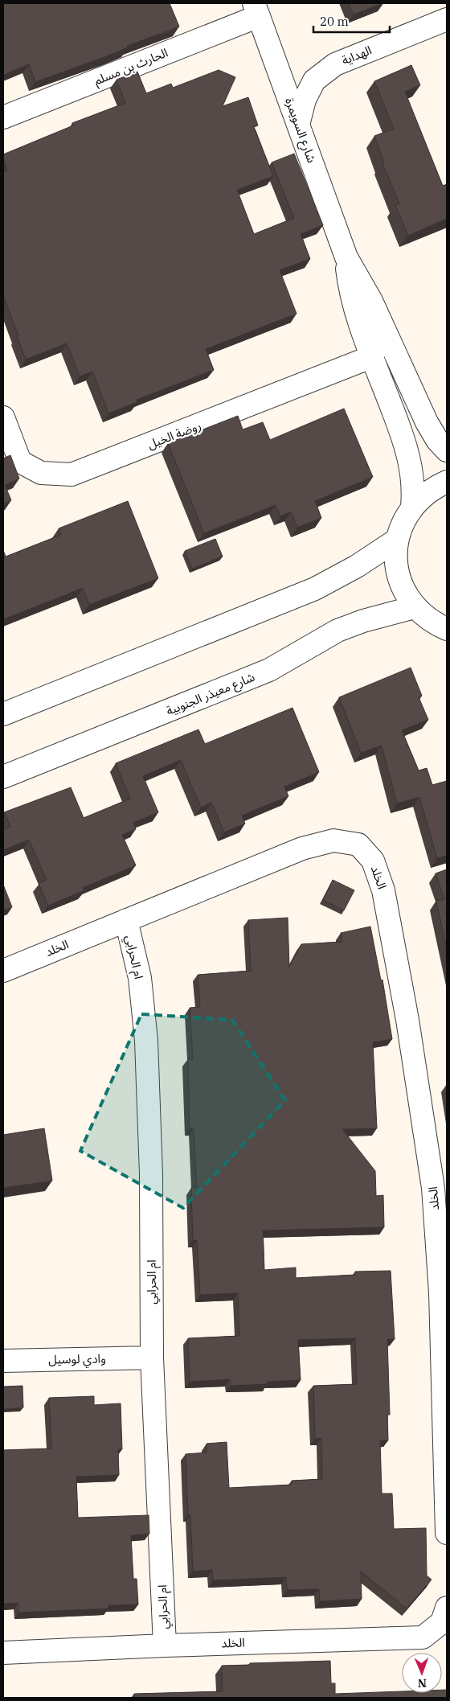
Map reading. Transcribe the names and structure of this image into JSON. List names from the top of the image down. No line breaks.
{"streets":{"street":["الهداية","الحارث بن مسلم","شارع السويمرة","روضة الخيل","شارع معيذر الجنوبية","الخلد","ام الحرابي","وادي لوسيل"]},"crossings":[["الهداية","شارع السويمرة"],["الحارث بن مسلم","شارع السويمرة"],["شارع السويمرة","روضة الخيل"],["الخلد","ام الحرابي"],["ام الحرابي","وادي لوسيل"]],"scale_bar":"20 m","north":"bottom"}
